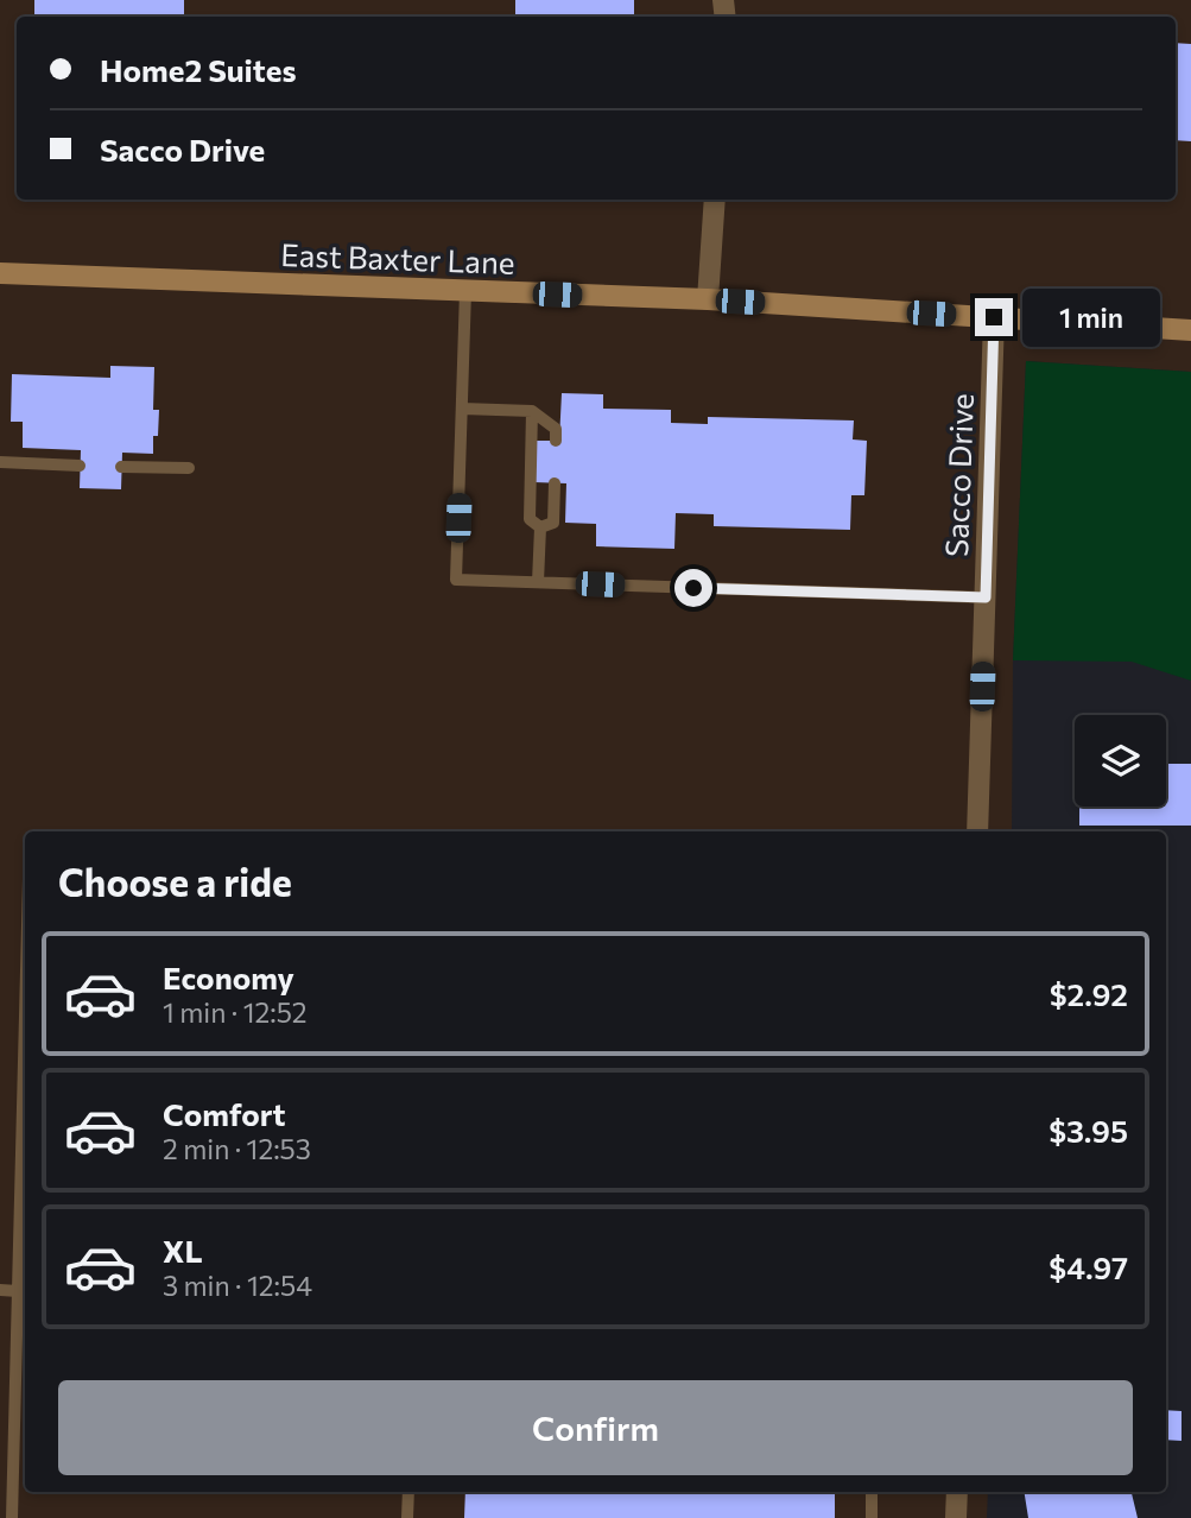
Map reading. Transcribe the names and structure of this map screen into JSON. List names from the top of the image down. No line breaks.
{"streets":{"main road":["East Baxter Lane"],"street":["Sacco Drive"]},"crossings":[["East Baxter Lane","Sacco Drive"]],"page":{"banner":["Home2 Suites","Sacco Drive"],"bubble":"1 min","heading":"Choose a ride","list":[{"name":"Economy","note":"1 min · 12:52","value":"$2.92"},{"name":"Comfort","note":"2 min · 12:53","value":"$3.95"},{"name":"XL","note":"3 min · 12:54","value":"$4.97"}],"buttons":"Confirm"}}
